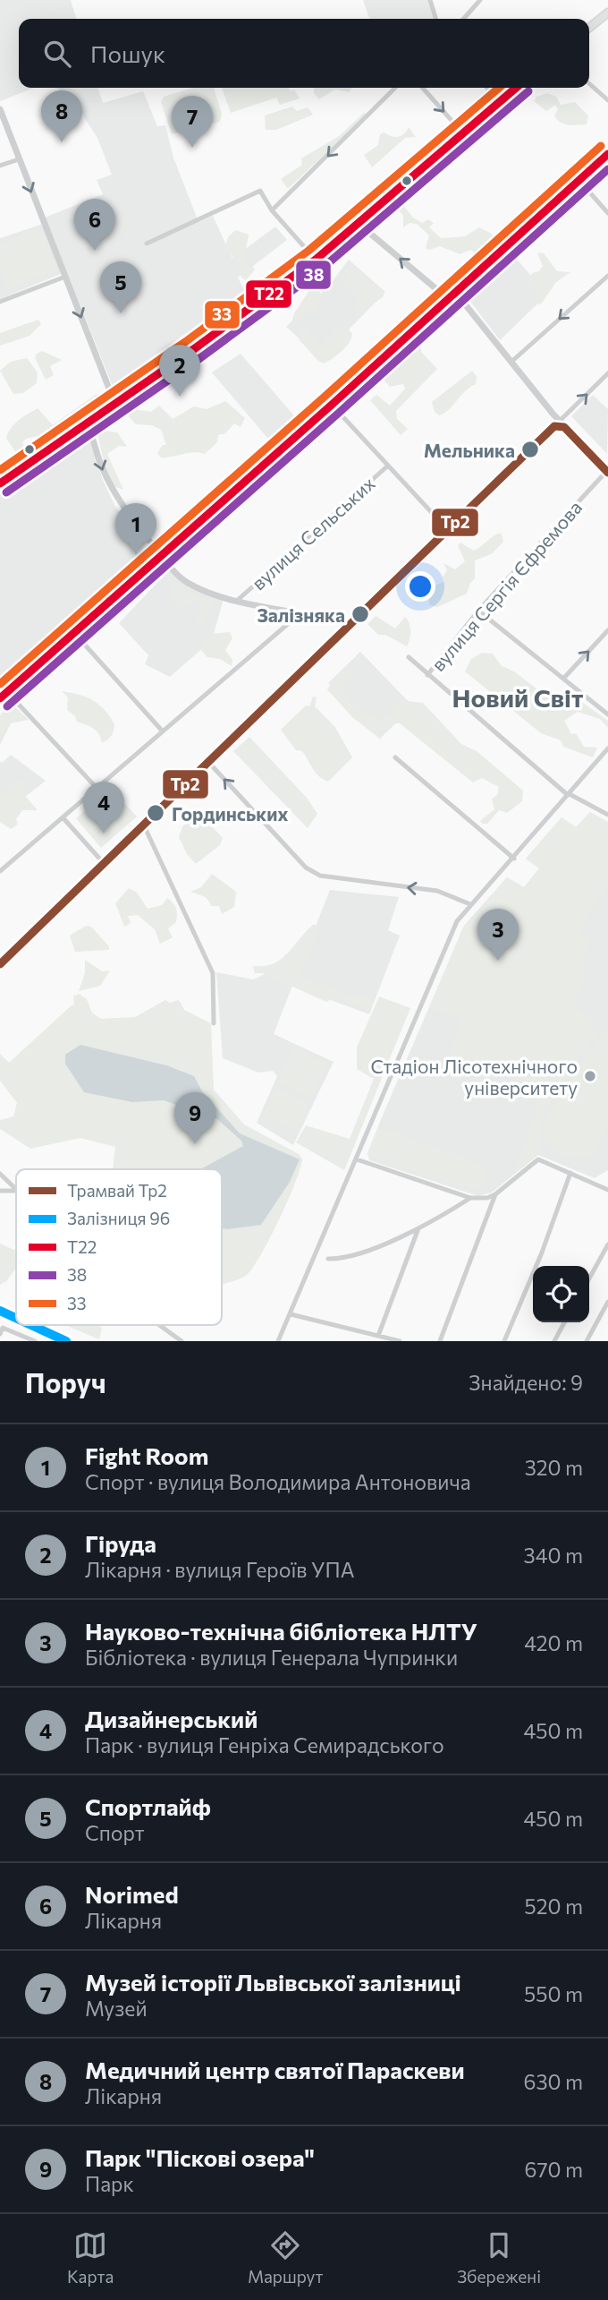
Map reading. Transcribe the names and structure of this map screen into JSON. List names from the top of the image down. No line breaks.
{"streets":{"street":["вулиця Сельських","вулиця Сергія Єфремова"]},"districts":["Новий Світ"],"places":["Мельника","Залізняка","Гординських","Стадіон Лісотехнічного університету"],"lines":["transit line Т22","transit line 33","transit line 38","tram line Тр2","rail line 96"],"legend":["Трамвай Тр2","Залізниця 96","Т22","38","33"],"page":{"search":"Пошук","pins":["8","7","6","5","2","1","4","3","9"],"heading":["Поруч","Знайдено: 9"],"list":[{"mark":"1","name":"Fight Room","note":"Спорт · вулиця Володимира Антоновича","value":"320 m"},{"mark":"2","name":"Гіруда","note":"Лікарня · вулиця Героїв УПА","value":"340 m"},{"mark":"3","name":"Науково-технічна бібліотека НЛТУ","note":"Бібліотека · вулиця Генерала Чупринки","value":"420 m"},{"mark":"4","name":"Дизайнерський","note":"Парк · вулиця Генріха Семирадського","value":"450 m"},{"mark":"5","name":"Спортлайф","note":"Спорт","value":"450 m"},{"mark":"6","name":"Norimed","note":"Лікарня","value":"520 m"},{"mark":"7","name":"Музей історії Львівської залізниці","note":"Музей","value":"550 m"},{"mark":"8","name":"Медичний центр святої Параскеви","note":"Лікарня","value":"630 m"},{"mark":"9","name":"Парк \"Піскові озера\"","note":"Парк","value":"670 m"}],"nav":["Карта","Маршрут","Збережені"]}}
